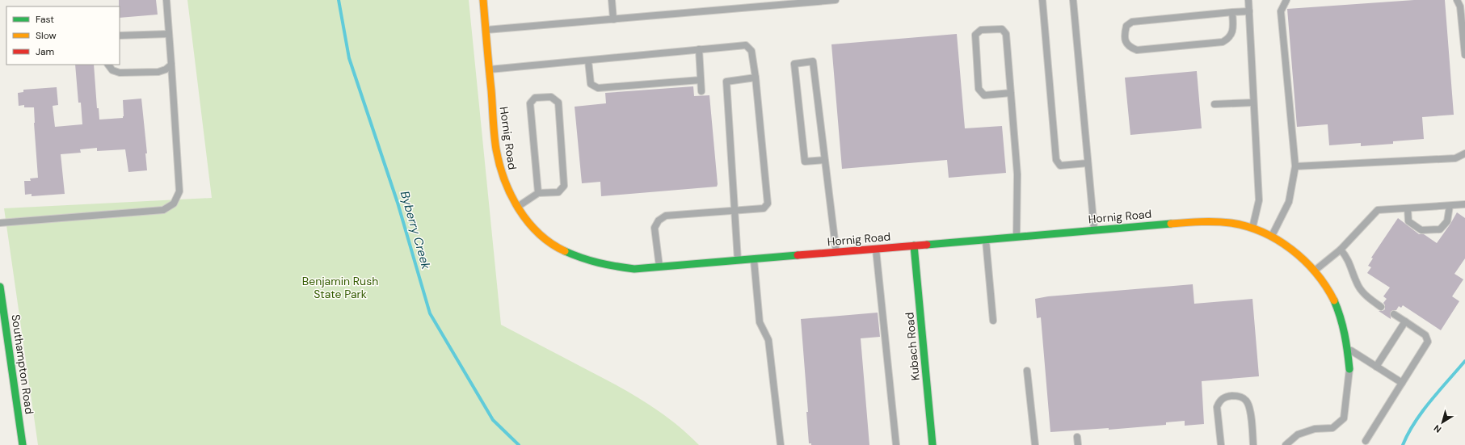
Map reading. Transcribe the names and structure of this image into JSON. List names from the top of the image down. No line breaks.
{"streets":{"street":["Hornig Road","Kubach Road","Southampton Road"]},"crossings":[["Hornig Road","Kubach Road"]],"water":["Byberry Creek"],"parks":["Benjamin Rush State Park"],"legend":["Fast","Slow","Jam"],"north":"bottom left"}
